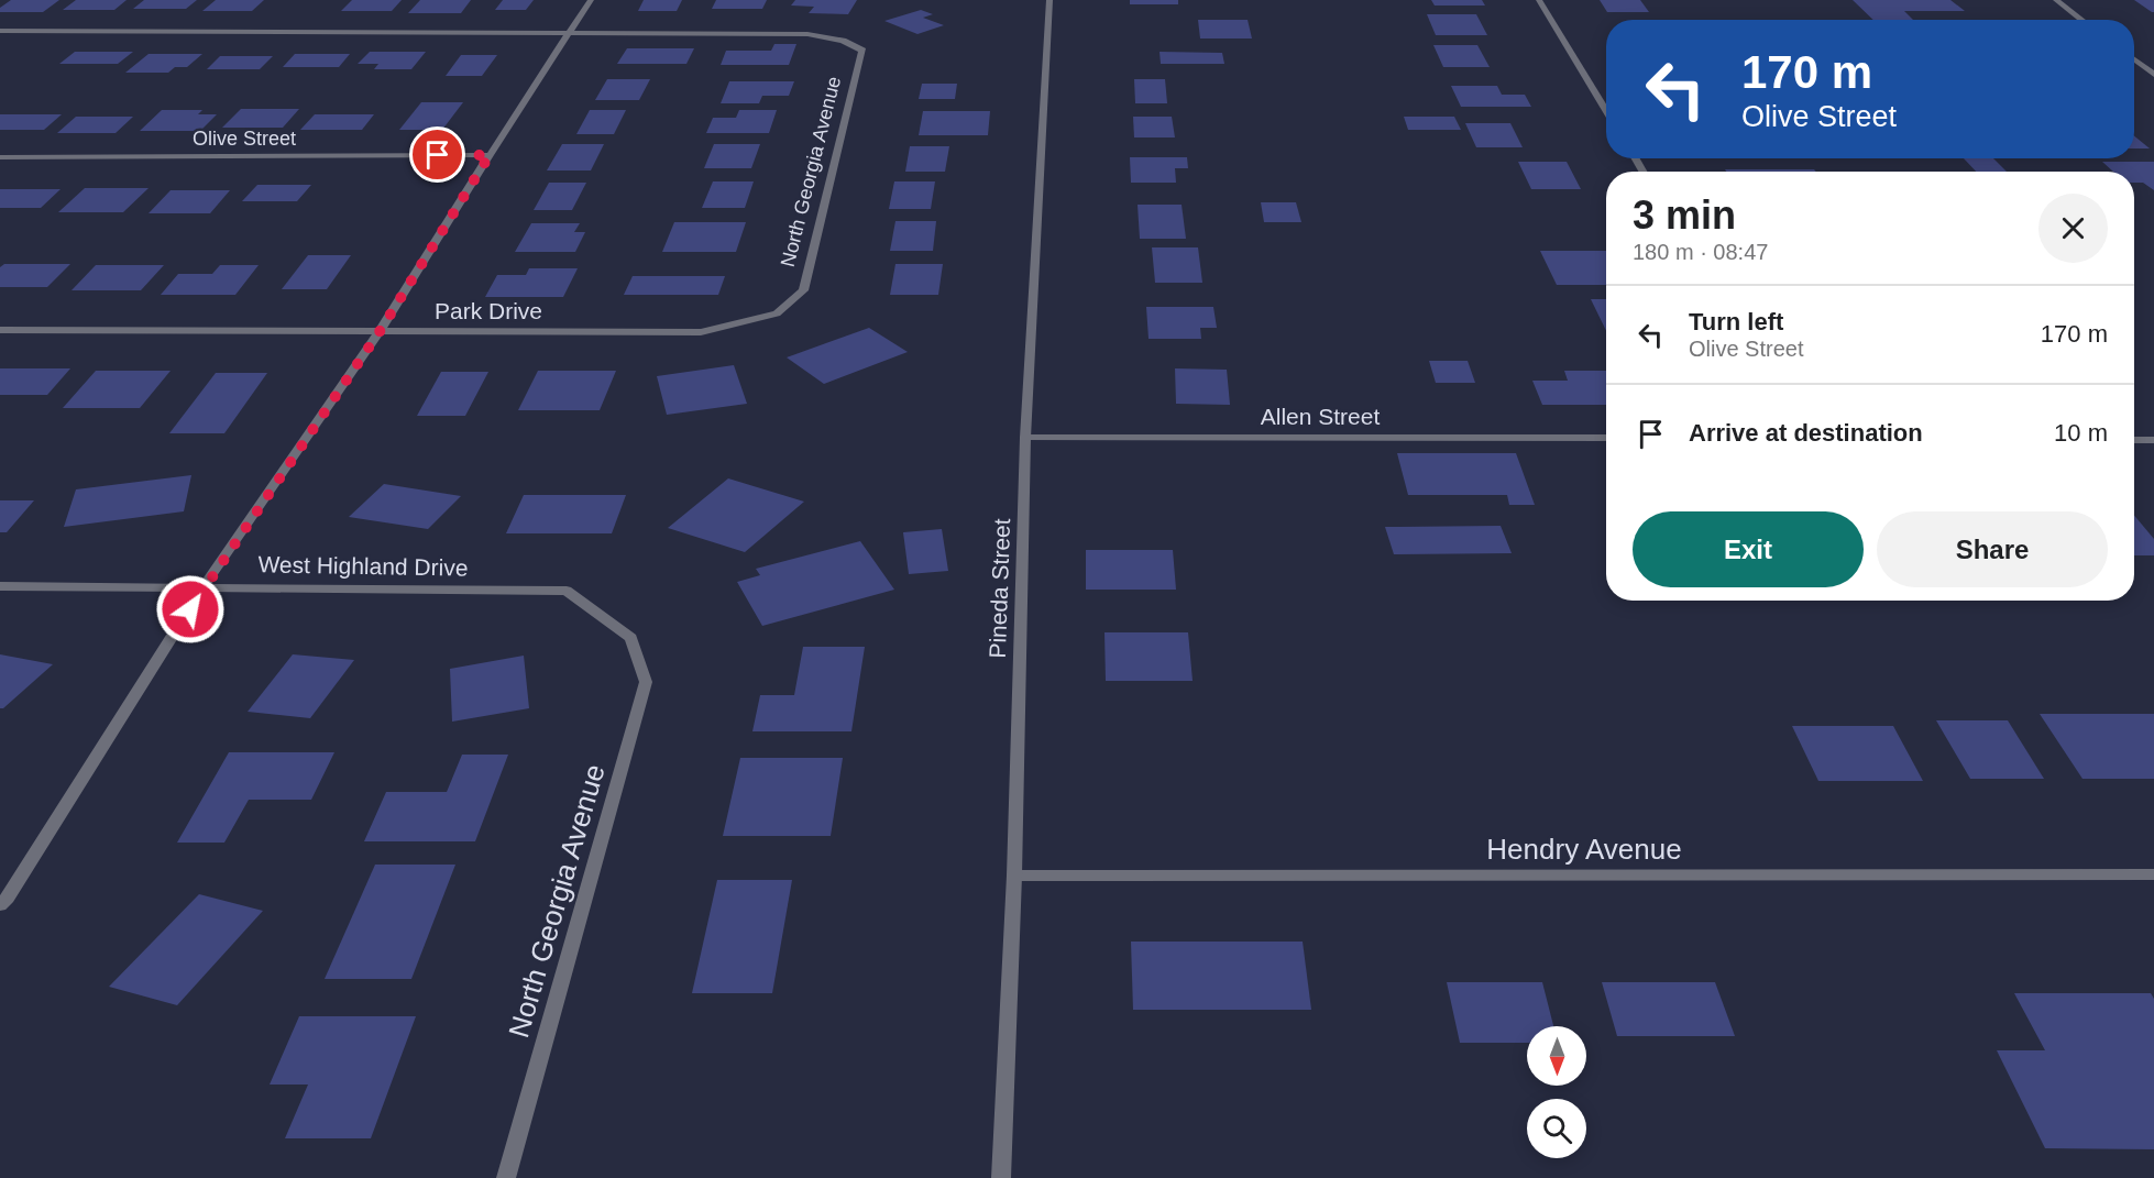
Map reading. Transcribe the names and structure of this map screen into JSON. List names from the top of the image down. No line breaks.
{"streets":{"street":["Olive Street","North Georgia Avenue","Park Drive","Allen Street","West Highland Drive","Pineda Street","Hendry Avenue"]},"crossings":[["North Georgia Avenue","Park Drive"],["North Georgia Avenue","West Highland Drive"],["Allen Street","Pineda Street"],["Pineda Street","Hendry Avenue"]],"north":"bottom","page":{"turn":["170 m","Olive Street"],"heading":["3 min","180 m · 08:47"],"list":[{"name":"Turn left","note":"Olive Street","value":"170 m"},{"name":"Arrive at destination","value":"10 m"}],"buttons":["Exit","Share"]}}
